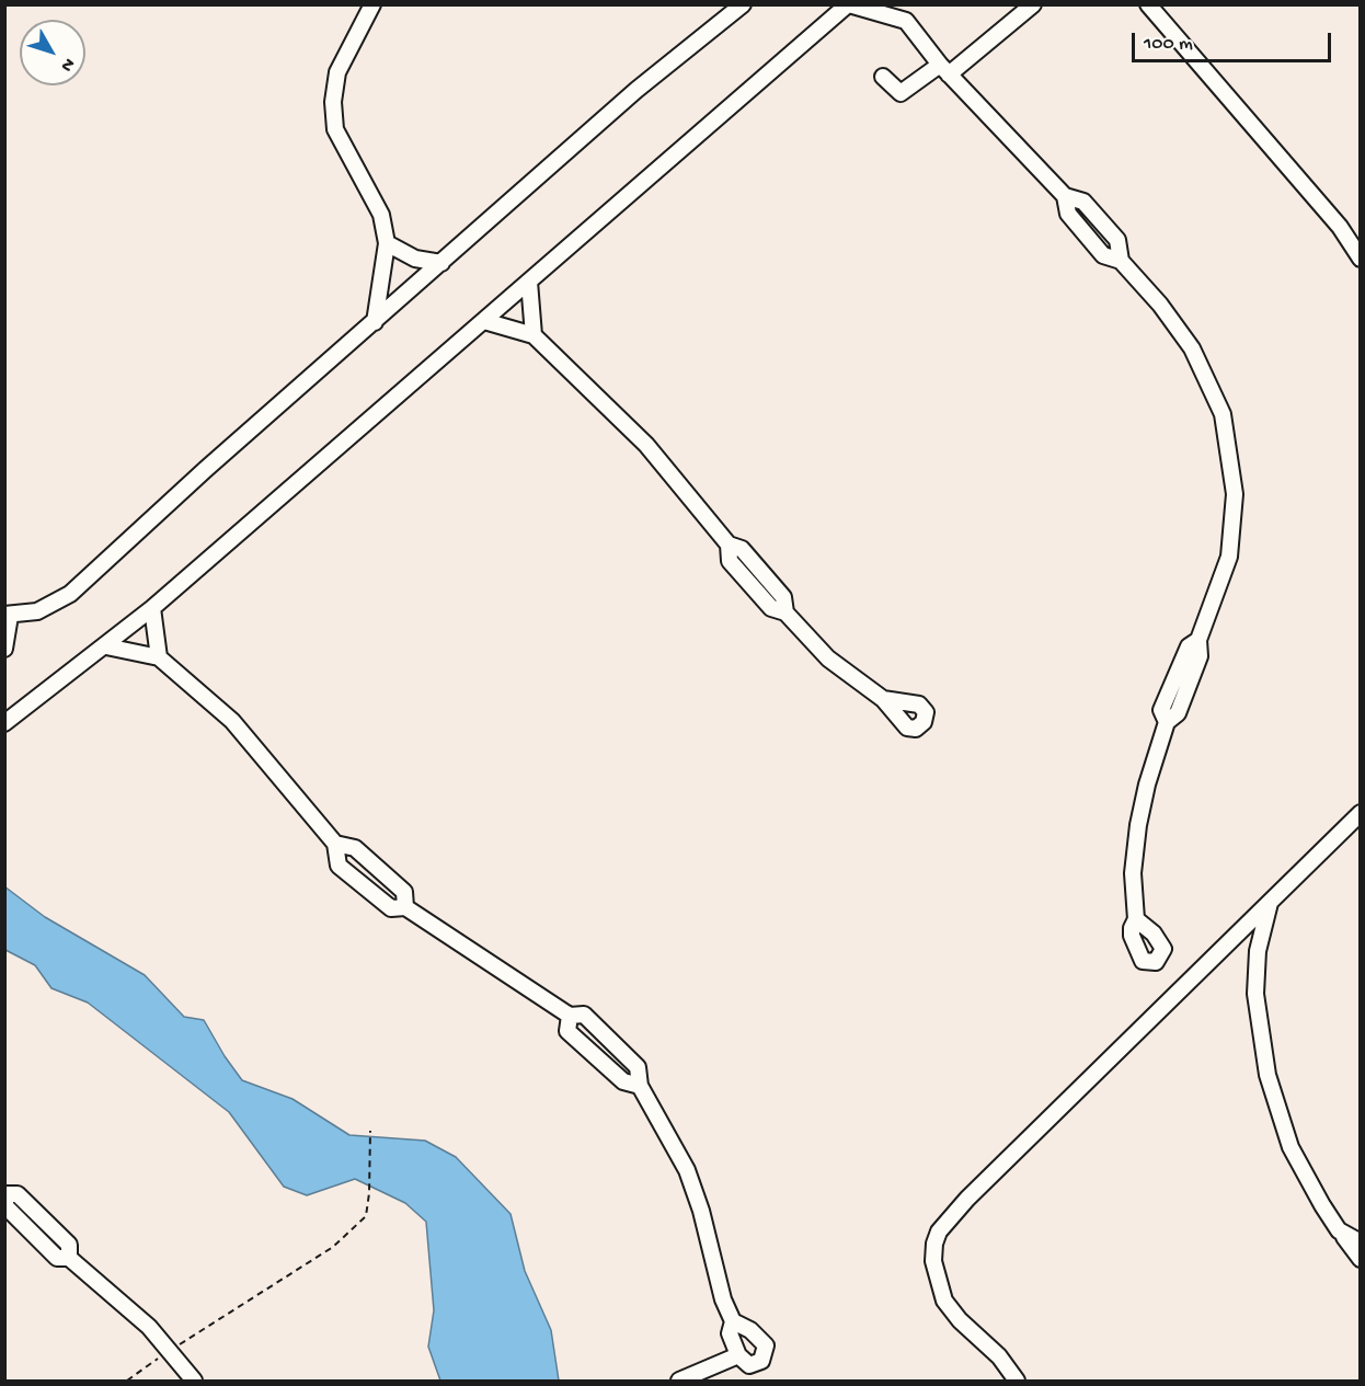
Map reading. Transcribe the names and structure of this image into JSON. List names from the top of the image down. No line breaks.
{"scale_bar":"100 m","north":"bottom right"}
